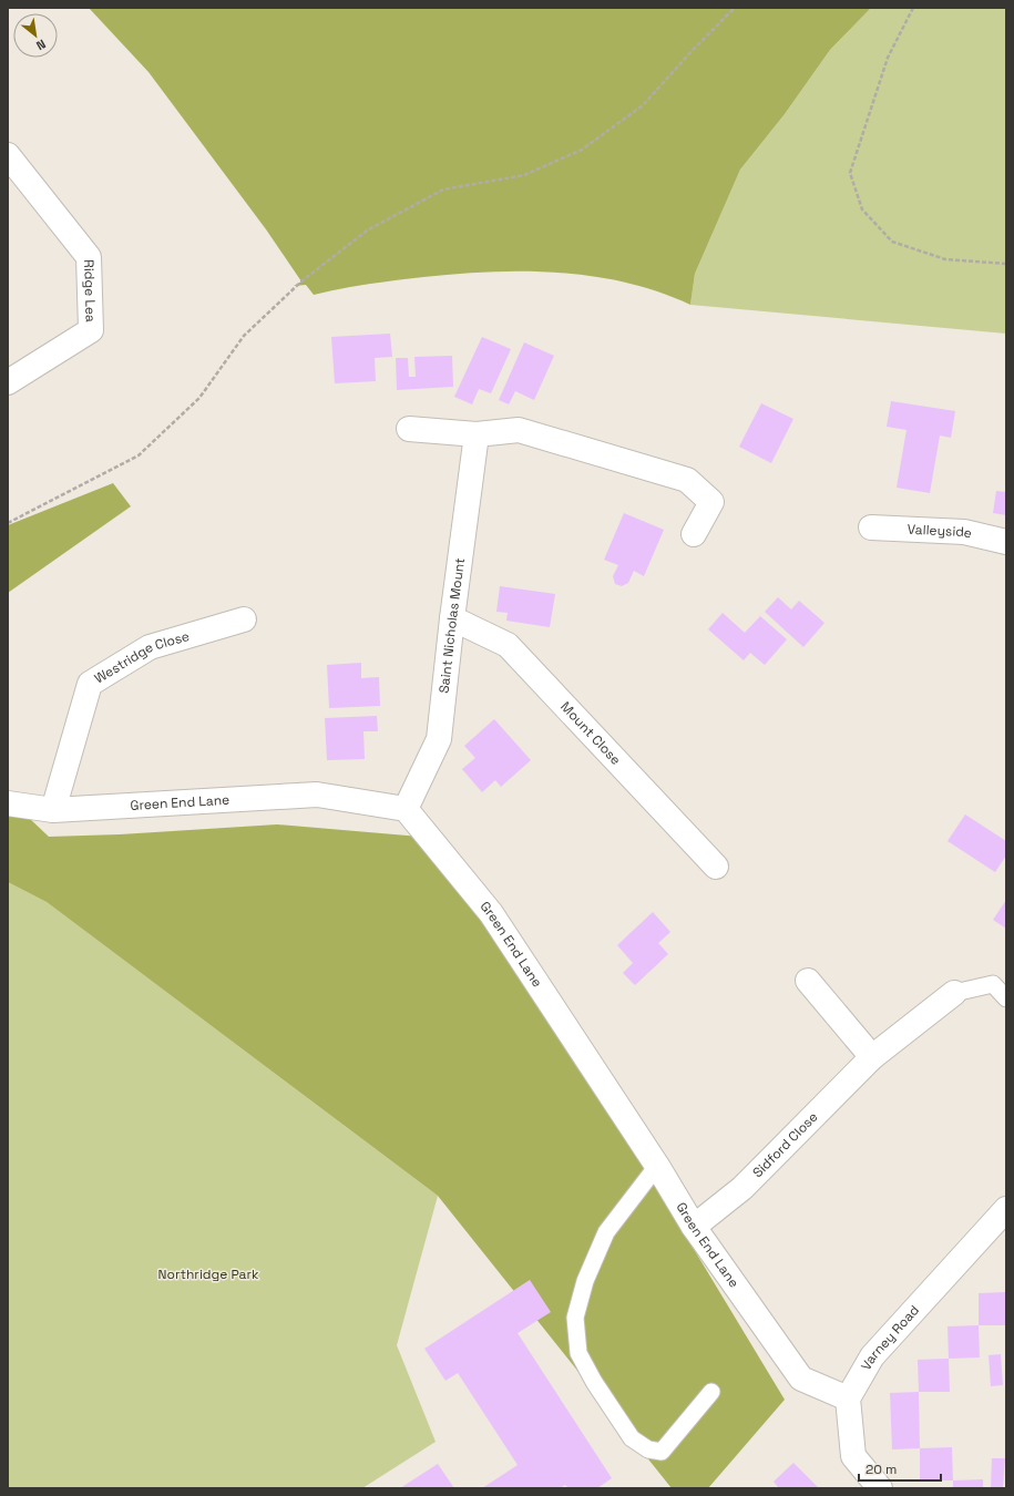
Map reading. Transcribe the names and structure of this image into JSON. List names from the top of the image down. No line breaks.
{"streets":{"street":["Ridge Lea","Valleyside","Saint Nicholas Mount","Westridge Close","Mount Close","Green End Lane","Sidford Close","Varney Road"]},"crossings":[["Saint Nicholas Mount","Mount Close"],["Saint Nicholas Mount","Green End Lane"],["Westridge Close","Green End Lane"],["Green End Lane","Sidford Close"],["Green End Lane","Varney Road"]],"parks":["Northridge Park"],"scale_bar":"20 m","north":"bottom right"}
